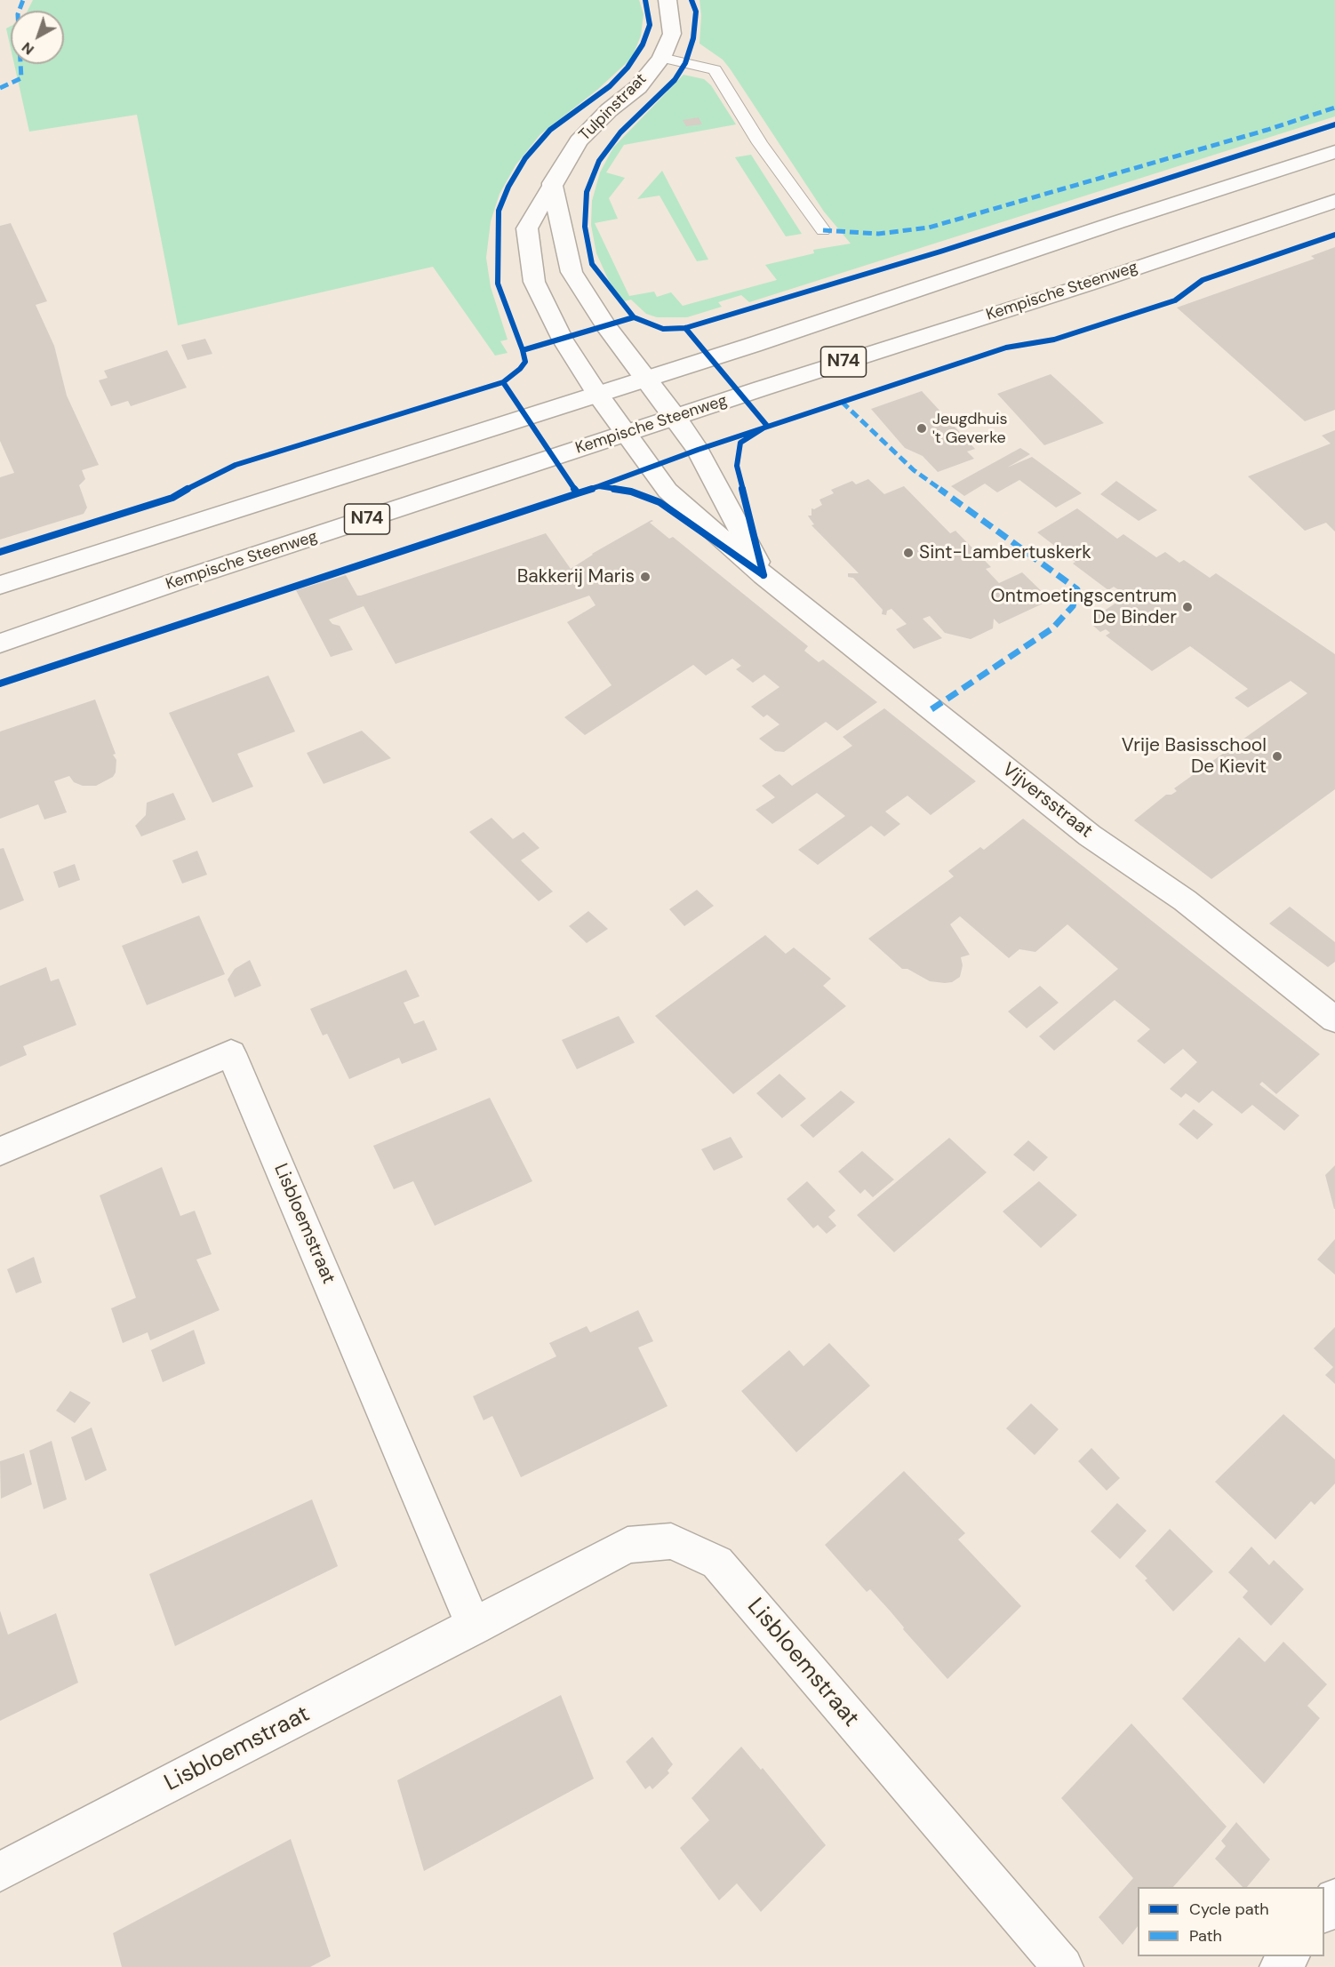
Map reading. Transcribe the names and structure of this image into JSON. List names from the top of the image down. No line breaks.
{"streets":{"street":["Tulpinstraat","Kempische Steenweg","N74","Vijversstraat","Lisbloemstraat"]},"crossings":[["Tulpinstraat","N74"],["Tulpinstraat","Vijversstraat"],["Kempische Steenweg","Vijversstraat"],["N74","Vijversstraat"]],"places":["Jeugdhuis 't Geverke","Sint-Lambertuskerk","Bakkerij Maris","Ontmoetingscentrum De Binder","Vrije Basisschool De Kievit"],"legend":["Cycle path","Path"],"north":"bottom left"}
